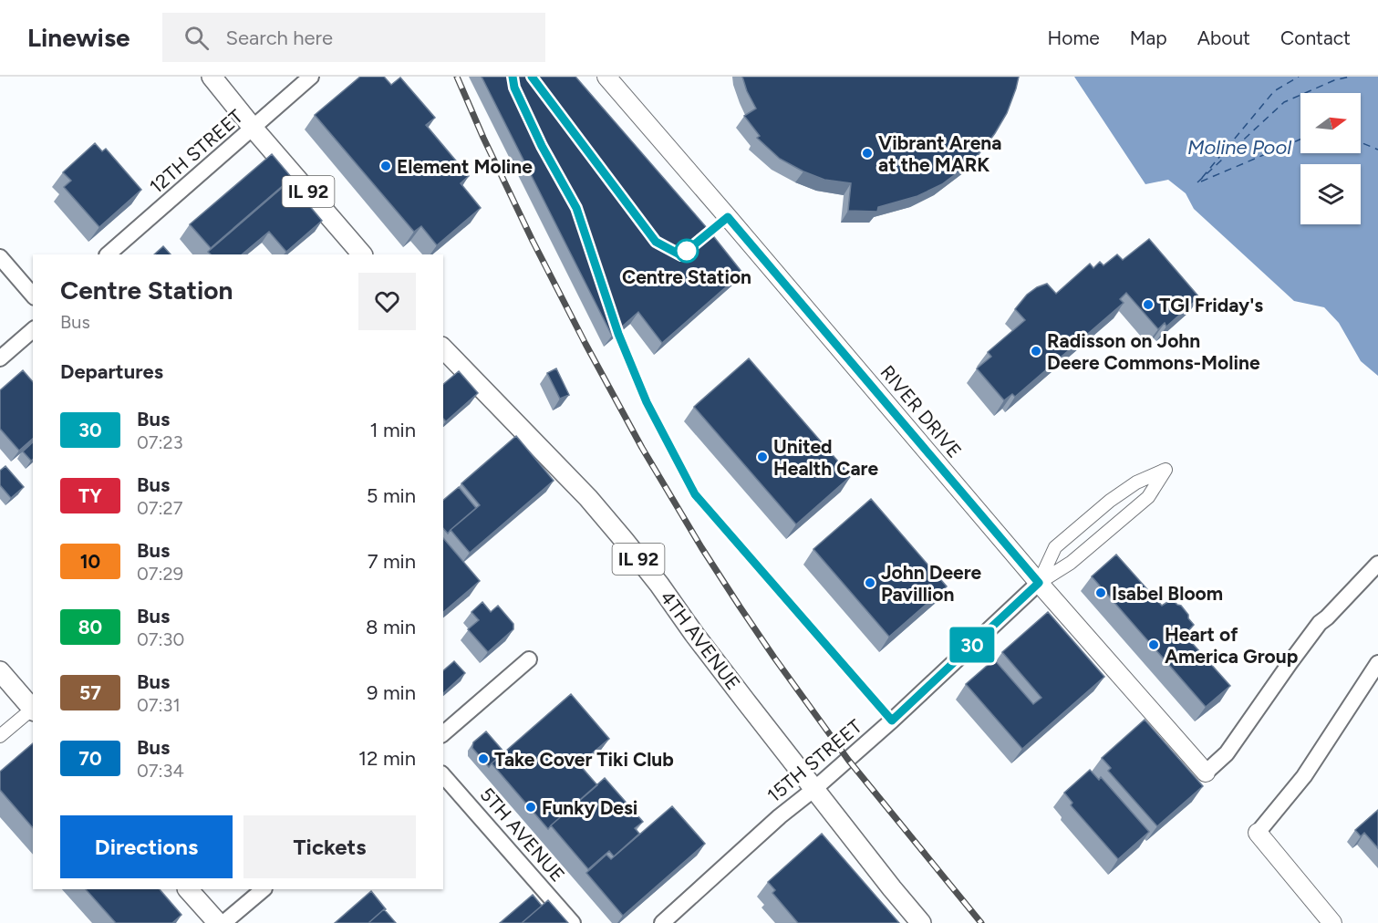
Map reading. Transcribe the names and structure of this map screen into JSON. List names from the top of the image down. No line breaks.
{"streets":{"main road":["IL 92","RIVER DRIVE","4TH AVENUE"],"street":["12TH STREET","15TH STREET","5TH AVENUE"]},"crossings":[["12TH STREET","IL 92"],["RIVER DRIVE","15TH STREET"],["4TH AVENUE","15TH STREET"]],"water":["Moline Pool"],"places":["Vibrant Arena at the MARK","Element Moline","Centre Station","TGI Friday's","Radisson on John Deere Commons-Moline","United Health Care","John Deere Pavillion","Isabel Bloom","Heart of America Group","Take Cover Tiki Club","Funky Desi"],"lines":["bus line 30"],"north":"right","page":{"header":"Linewise","search":"Search here","nav":["Home","Map","About","Contact"],"on_map":"30","heading":[["Centre Station","Bus"],"Departures"],"list":[{"mark":"30","name":"Bus","note":"07:23","value":"1 min"},{"mark":"TY","name":"Bus","note":"07:27","value":"5 min"},{"mark":"10","name":"Bus","note":"07:29","value":"7 min"},{"mark":"80","name":"Bus","note":"07:30","value":"8 min"},{"mark":"57","name":"Bus","note":"07:31","value":"9 min"},{"mark":"70","name":"Bus","note":"07:34","value":"12 min"}],"buttons":["Directions","Tickets"]}}
